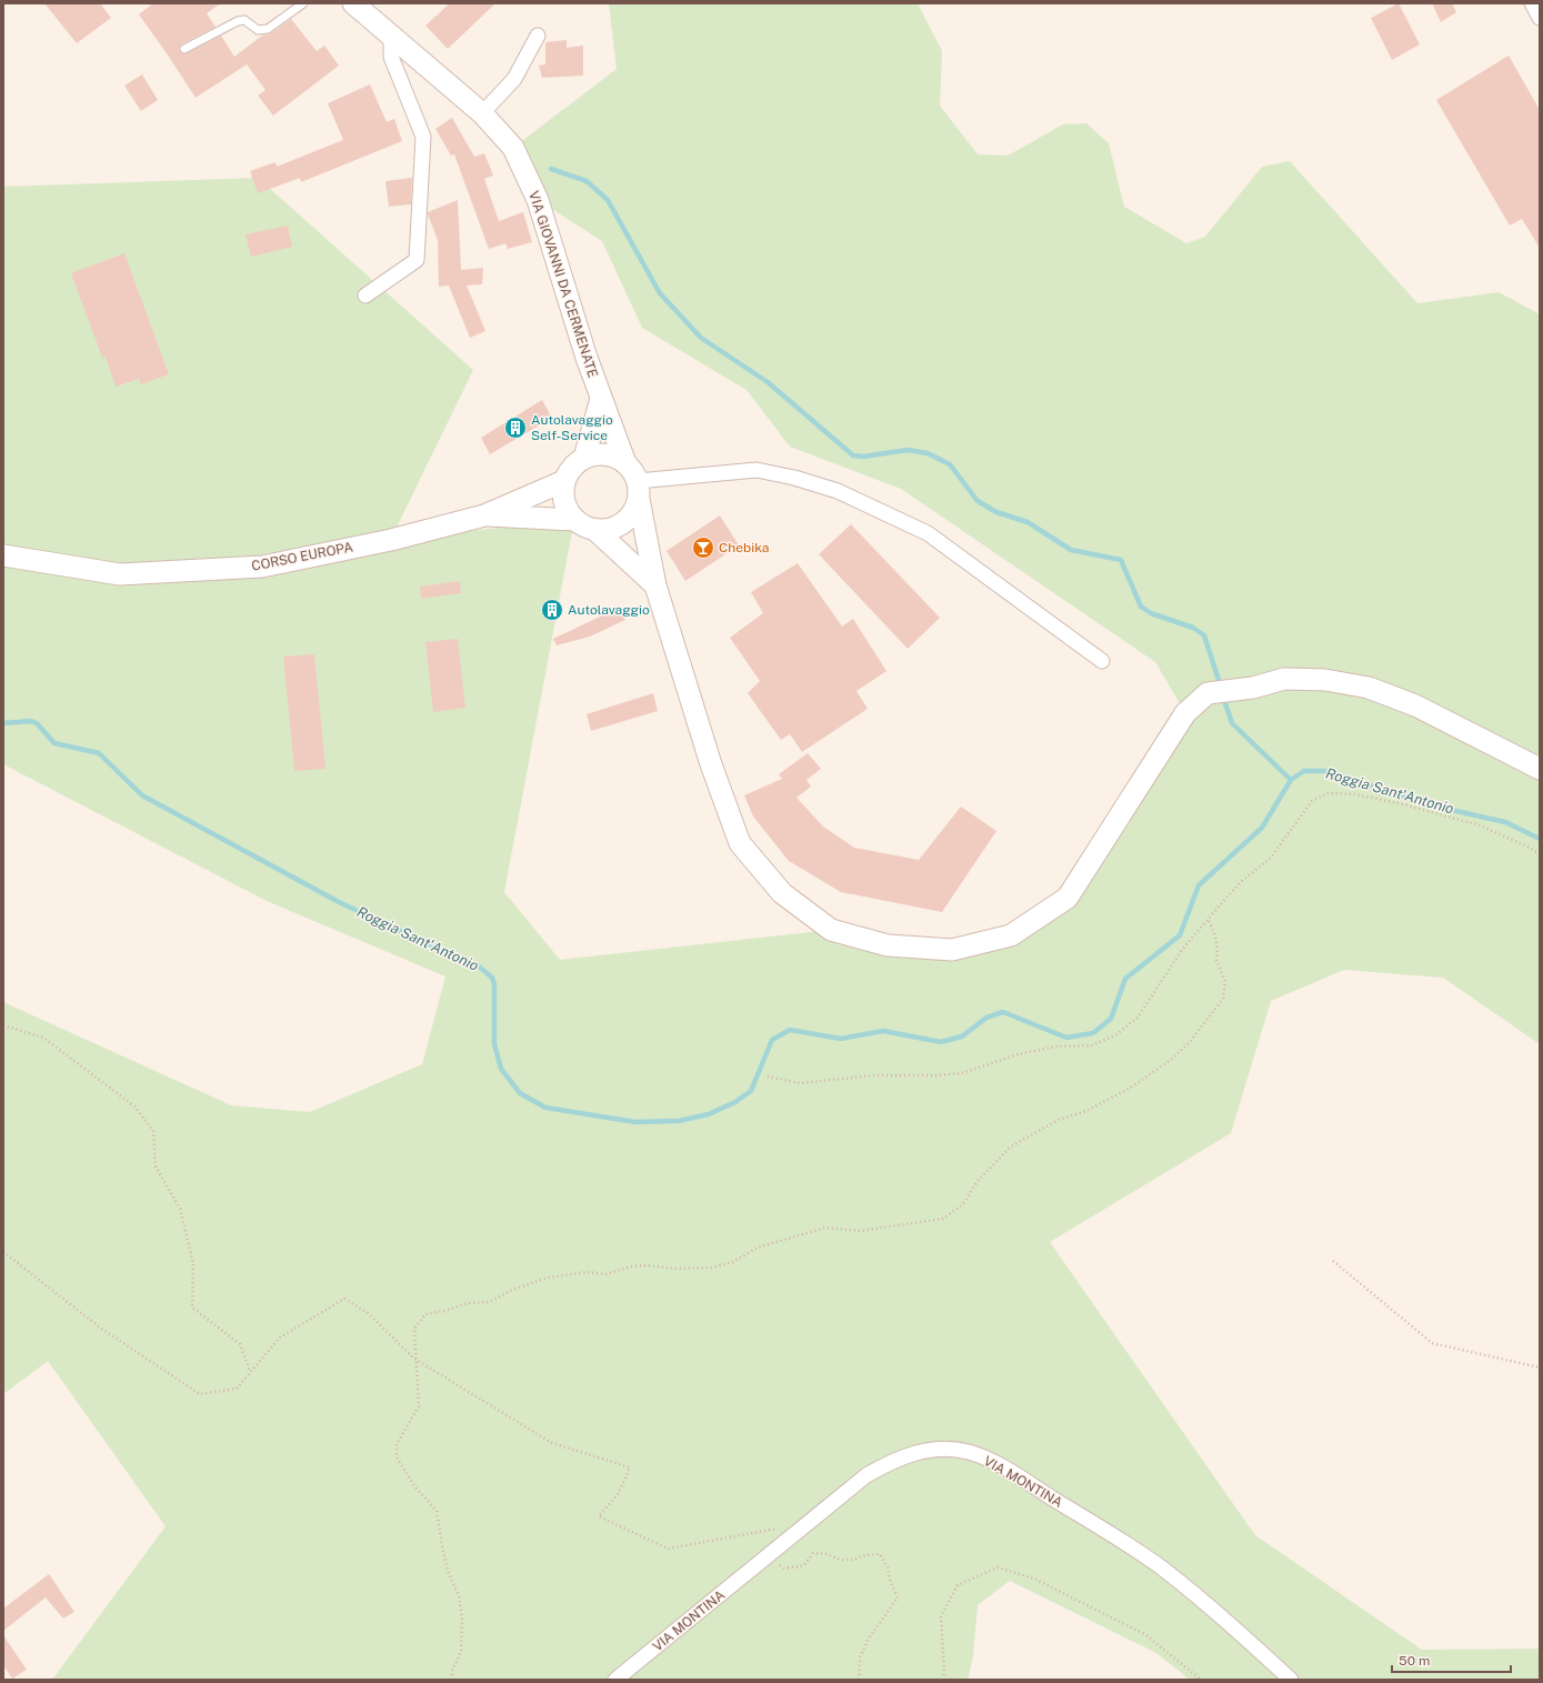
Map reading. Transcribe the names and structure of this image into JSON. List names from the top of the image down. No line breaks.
{"streets":{"main road":["VIA GIOVANNI DA CERMENATE","CORSO EUROPA"],"street":["VIA MONTINA"]},"crossings":[["VIA GIOVANNI DA CERMENATE","CORSO EUROPA"]],"water":["Roggia Sant'Antonio"],"places":{"building":["Autolavaggio Self-Service","Autolavaggio"],"bar":["Chebika"]},"scale_bar":"50 m"}
